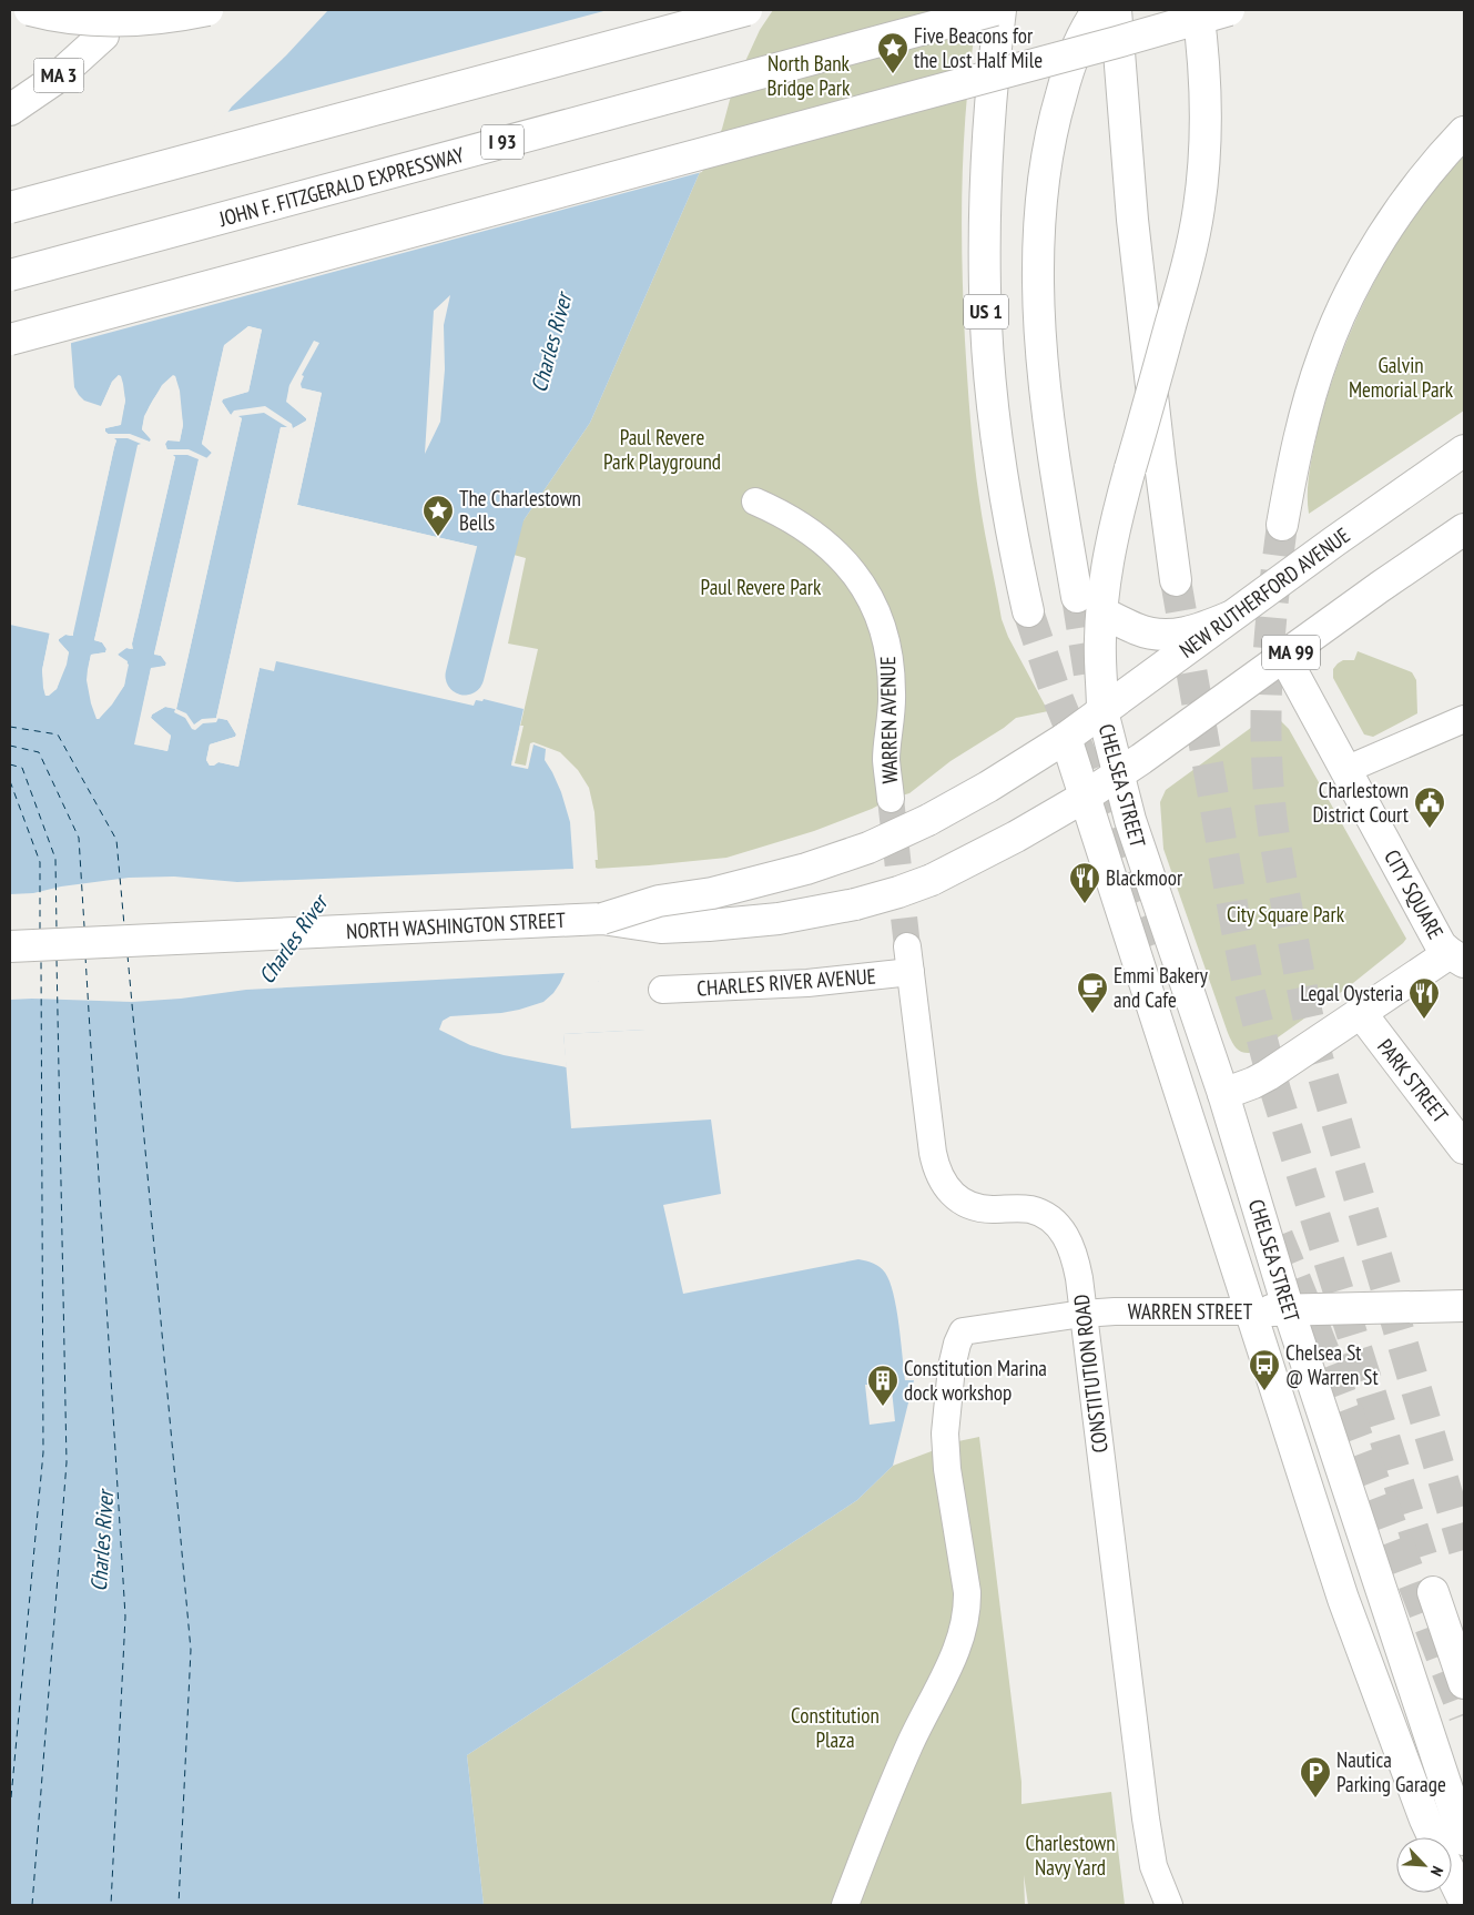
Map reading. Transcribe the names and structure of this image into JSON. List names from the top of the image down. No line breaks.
{"streets":{"main road":["MA 3","I 93","JOHN F. FITZGERALD EXPRESSWAY","US 1","NEW RUTHERFORD AVENUE","MA 99","CHELSEA STREET","CITY SQUARE","NORTH WASHINGTON STREET","PARK STREET","WARREN STREET"],"street":["WARREN AVENUE","CHARLES RIVER AVENUE","CONSTITUTION ROAD"]},"crossings":[["NEW RUTHERFORD AVENUE","CHELSEA STREET"],["NEW RUTHERFORD AVENUE","NORTH WASHINGTON STREET"],["MA 99","CHELSEA STREET"],["MA 99","CITY SQUARE"],["MA 99","NORTH WASHINGTON STREET"],["CHELSEA STREET","CITY SQUARE"],["CHELSEA STREET","NORTH WASHINGTON STREET"],["CHELSEA STREET","WARREN STREET"],["CITY SQUARE","PARK STREET"],["CHARLES RIVER AVENUE","CONSTITUTION ROAD"],["WARREN STREET","CONSTITUTION ROAD"]],"water":["Charles River"],"parks":["North Bank Bridge Park","Galvin Memorial Park","Paul Revere Park Playground","Paul Revere Park","City Square Park","Constitution Plaza","Charlestown Navy Yard"],"places":{"place":["Five Beacons for the Lost Half Mile","The Charlestown Bells"],"public building":["Charlestown District Court"],"restaurant":["Blackmoor","Legal Oysteria"],"cafe":["Emmi Bakery and Cafe"],"bus stop":["Chelsea St @ Warren St"],"building":["Constitution Marina dock workshop"],"parking":["Nautica Parking Garage"]},"north":"bottom right"}
